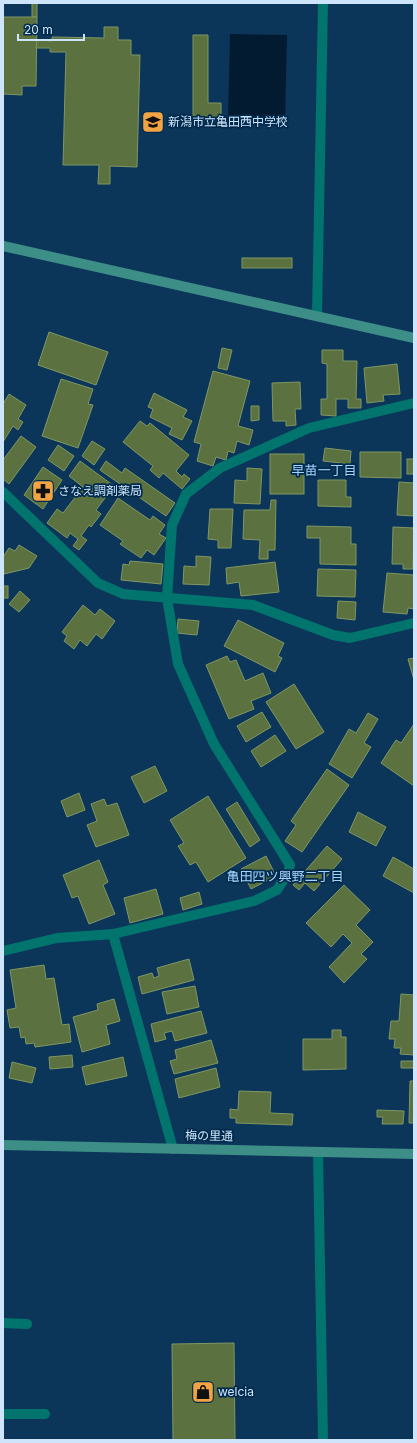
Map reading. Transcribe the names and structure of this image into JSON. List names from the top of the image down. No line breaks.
{"streets":{"street":["梅の里通"]},"districts":["早苗一丁目","亀田四ツ興野二丁目"],"places":{"school or university":["新潟市立亀田西中学校"],"pharmacy":["さなえ調剤薬局"],"shop":["welcia"]},"scale_bar":"20 m"}
